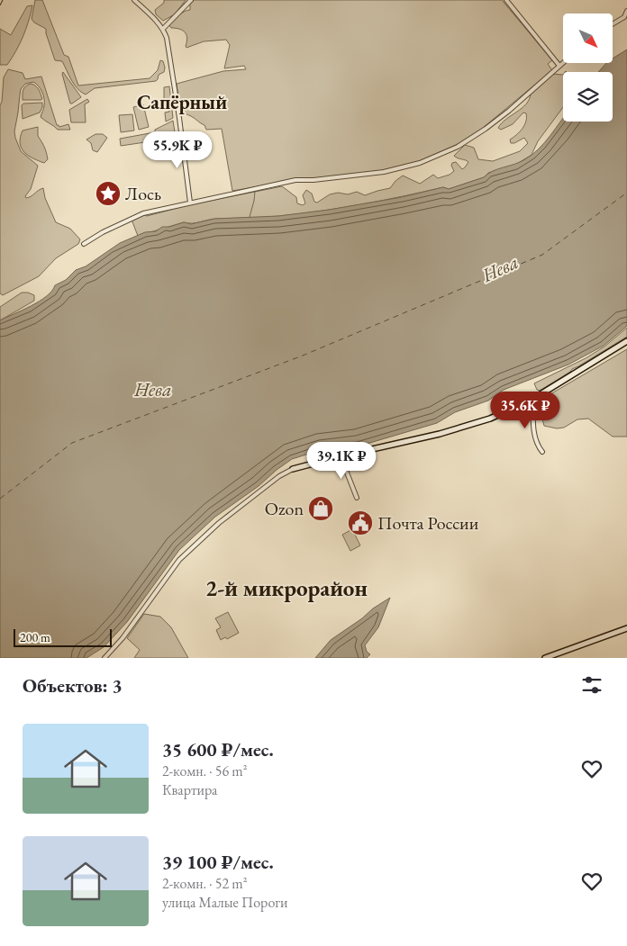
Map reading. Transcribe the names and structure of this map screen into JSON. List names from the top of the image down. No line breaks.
{"districts":["Сапёрный","2-й микрорайон"],"water":["Нева"],"places":{"place":["Лось"],"shop":["Ozon"],"public building":["Почта России"]},"scale_bar":"200 m","north":"bottom right","page":{"price":["55.9K ₽","35.6K ₽","39.1K ₽"],"scale":"200 m","heading":"Объектов: 3","list":[{"name":"35 600 ₽/мес.","note":"2-комн. · 56 m² · Квартира"},{"name":"39 100 ₽/мес.","note":"2-комн. · 52 m² · улица Малые Пороги"}]}}
